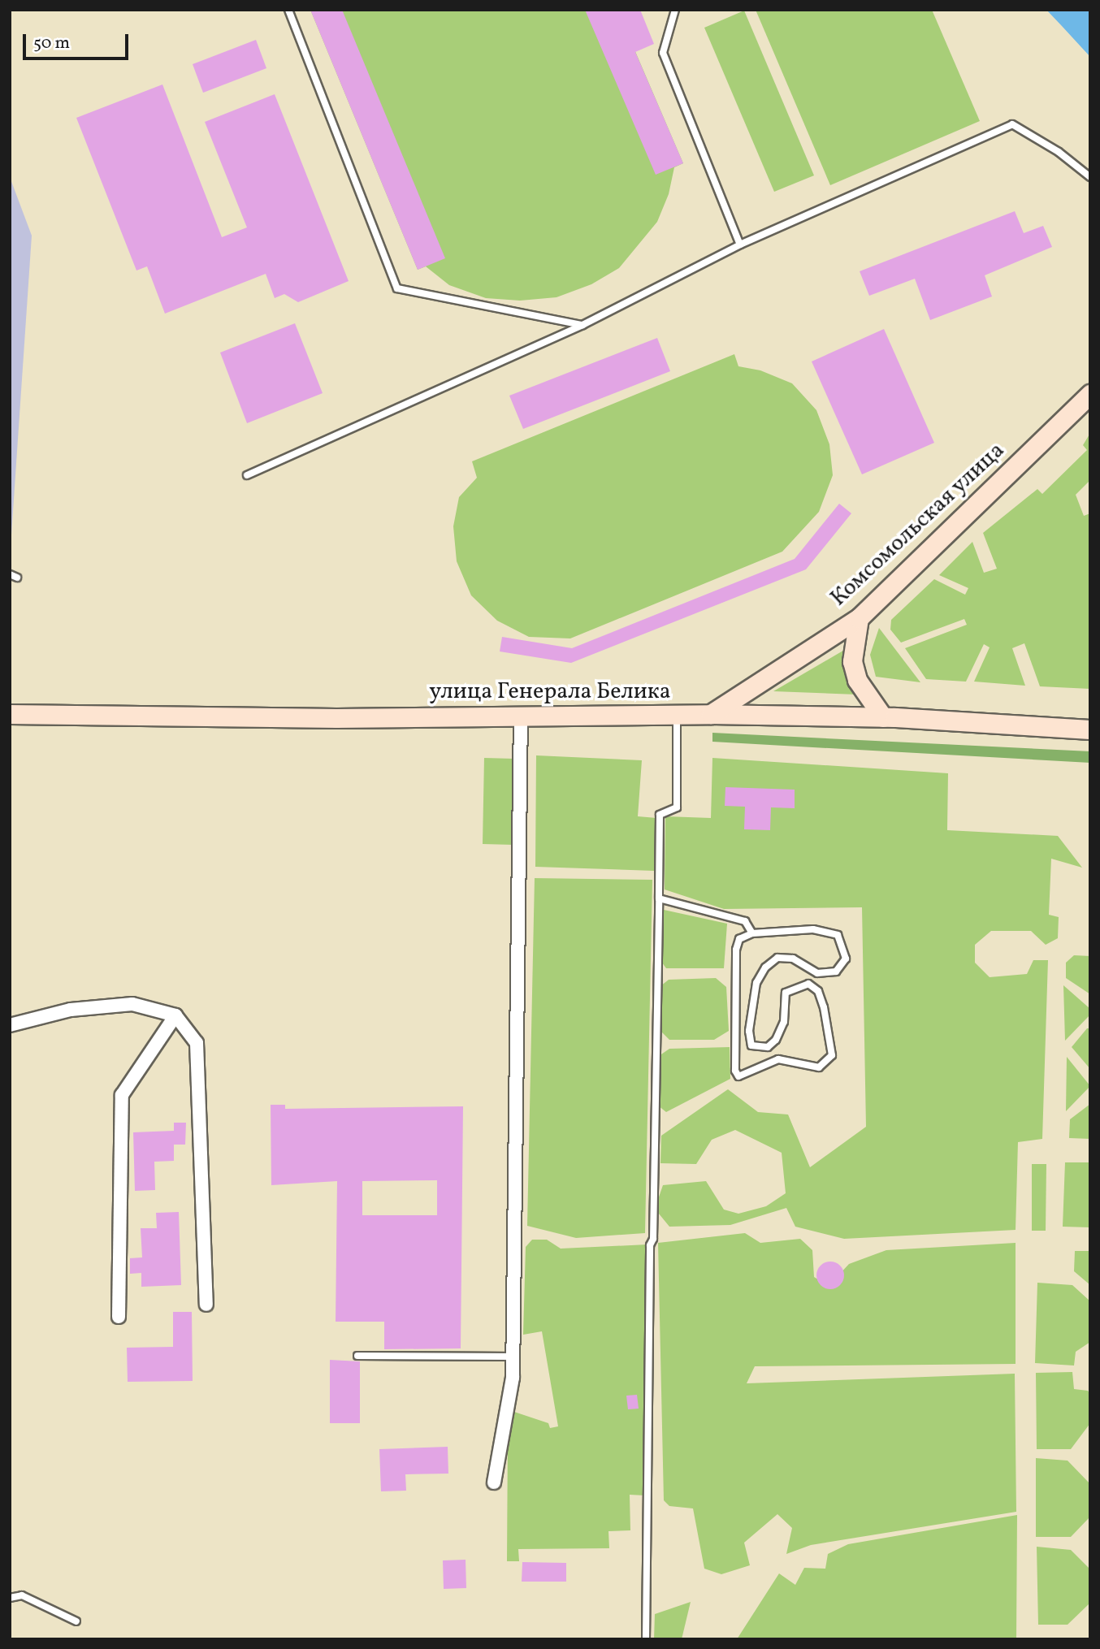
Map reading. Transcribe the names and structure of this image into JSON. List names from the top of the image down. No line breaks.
{"streets":{"main road":["Комсомольская улица","улица Генерала Белика"]},"crossings":[["Комсомольская улица","улица Генерала Белика"]],"scale_bar":"50 m"}
